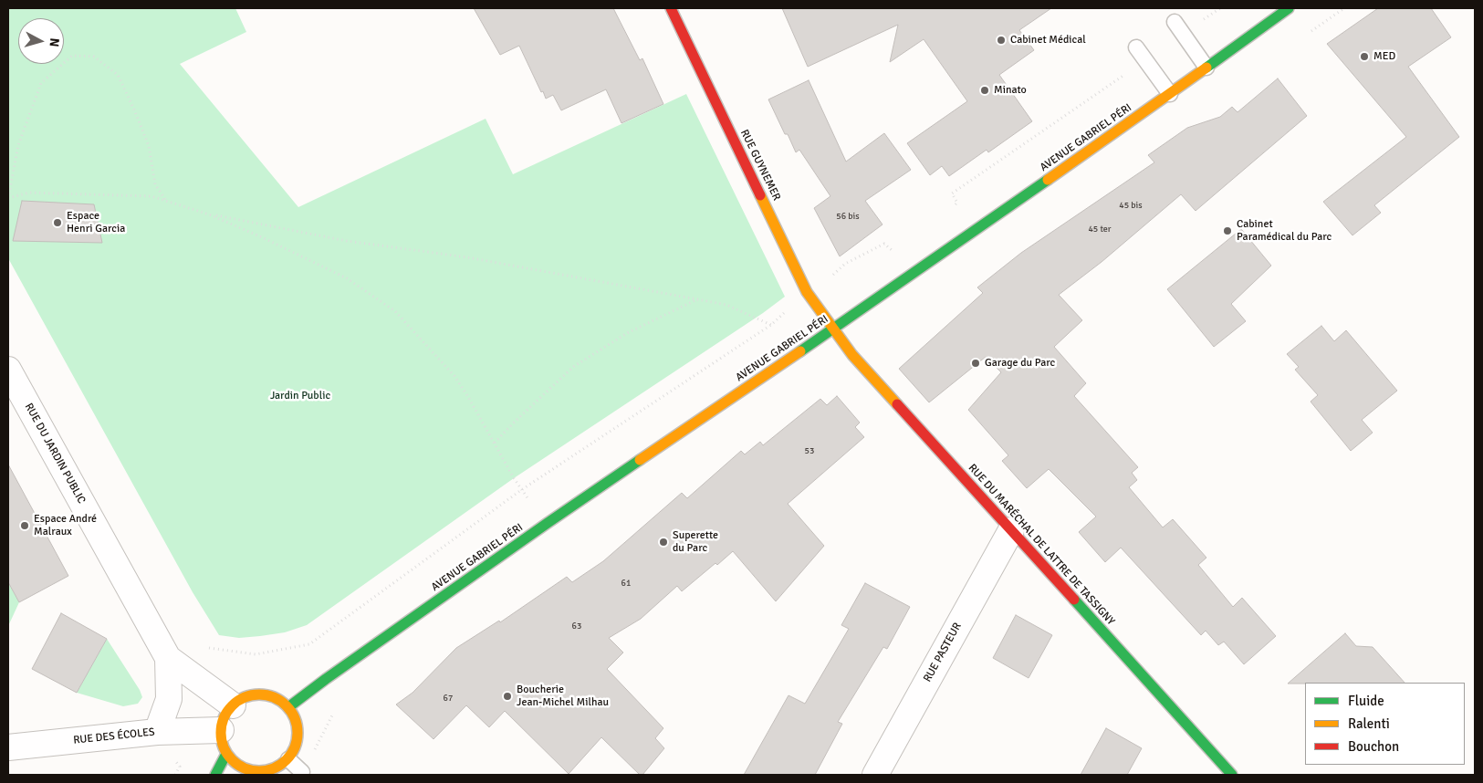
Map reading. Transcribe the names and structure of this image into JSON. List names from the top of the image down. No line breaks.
{"streets":{"street":["AVENUE GABRIEL PÉRI","RUE GUYNEMER","RUE DU JARDIN PUBLIC","RUE DU MARÉCHAL DE LATTRE DE TASSIGNY","RUE PASTEUR","RUE DES ÉCOLES"]},"crossings":[["AVENUE GABRIEL PÉRI","RUE GUYNEMER"],["AVENUE GABRIEL PÉRI","RUE DU JARDIN PUBLIC"],["AVENUE GABRIEL PÉRI","RUE DU MARÉCHAL DE LATTRE DE TASSIGNY"],["AVENUE GABRIEL PÉRI","RUE DES ÉCOLES"],["RUE GUYNEMER","RUE DU MARÉCHAL DE LATTRE DE TASSIGNY"],["RUE DU JARDIN PUBLIC","RUE DES ÉCOLES"],["RUE DU MARÉCHAL DE LATTRE DE TASSIGNY","RUE PASTEUR"]],"parks":["Jardin Public"],"places":["Cabinet Médical","MED","Minato","Espace Henri Garcia","Cabinet Paramédical du Parc","Garage du Parc","Espace André Malraux","Superette du Parc","Boucherie Jean-Michel Milhau"],"house_numbers":["45 bis","56 bis","45 ter","53","61","63","67"],"legend":["Fluide","Ralenti","Bouchon"],"north":"right"}
